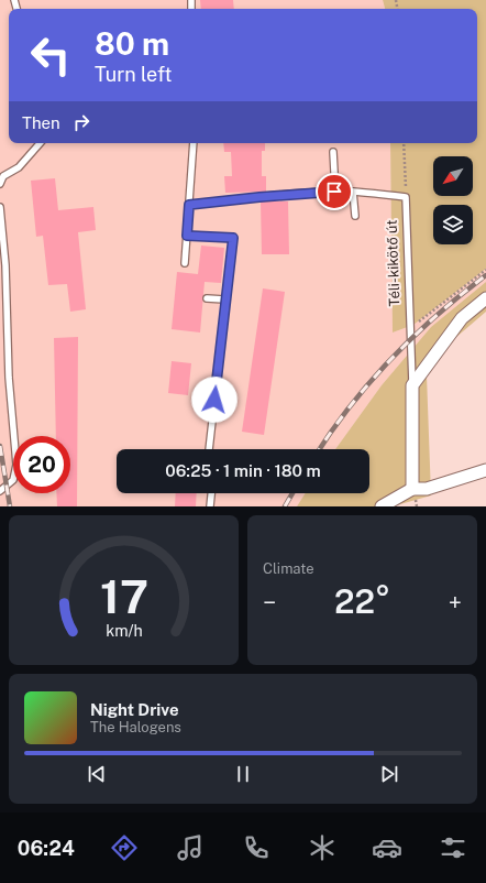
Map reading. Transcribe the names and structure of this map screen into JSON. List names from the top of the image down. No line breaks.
{"streets":{"street":["Téli-kikötő út"]},"north":"bottom left","page":{"turn":["80 m","Turn left"],"then":"Then","limit":"20","trip":"06:25 · 1 min · 180 m","tile":"Climate","heat":["−","22°","+"],"song":["Night Drive","The Halogens"],"tabs":"06:24","gauge":["17","km/h"]}}
